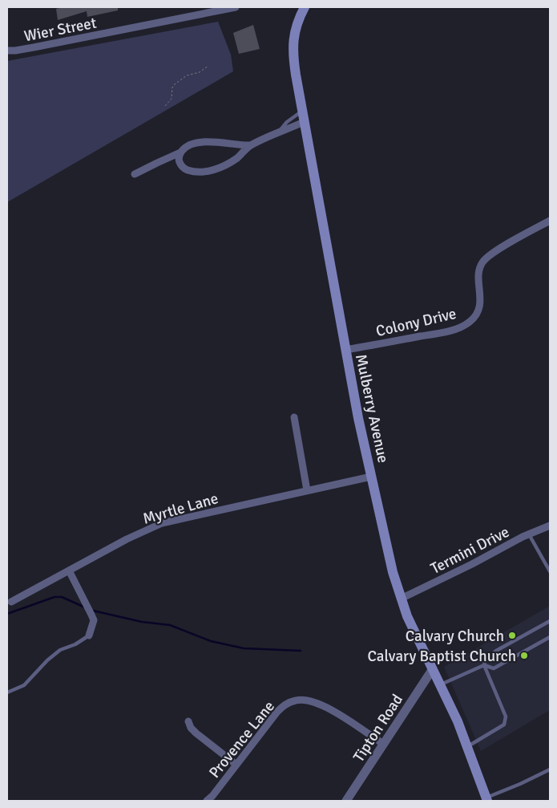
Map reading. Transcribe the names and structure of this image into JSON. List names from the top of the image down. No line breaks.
{"streets":{"main road":["Mulberry Avenue"],"street":["Wier Street","Colony Drive","Myrtle Lane","Termini Drive","Tipton Road","Provence Lane"]},"crossings":[["Colony Drive","Mulberry Avenue"],["Mulberry Avenue","Myrtle Lane"],["Mulberry Avenue","Termini Drive"],["Mulberry Avenue","Tipton Road"],["Tipton Road","Provence Lane"]],"places":["Calvary Church","Calvary Baptist Church"]}
